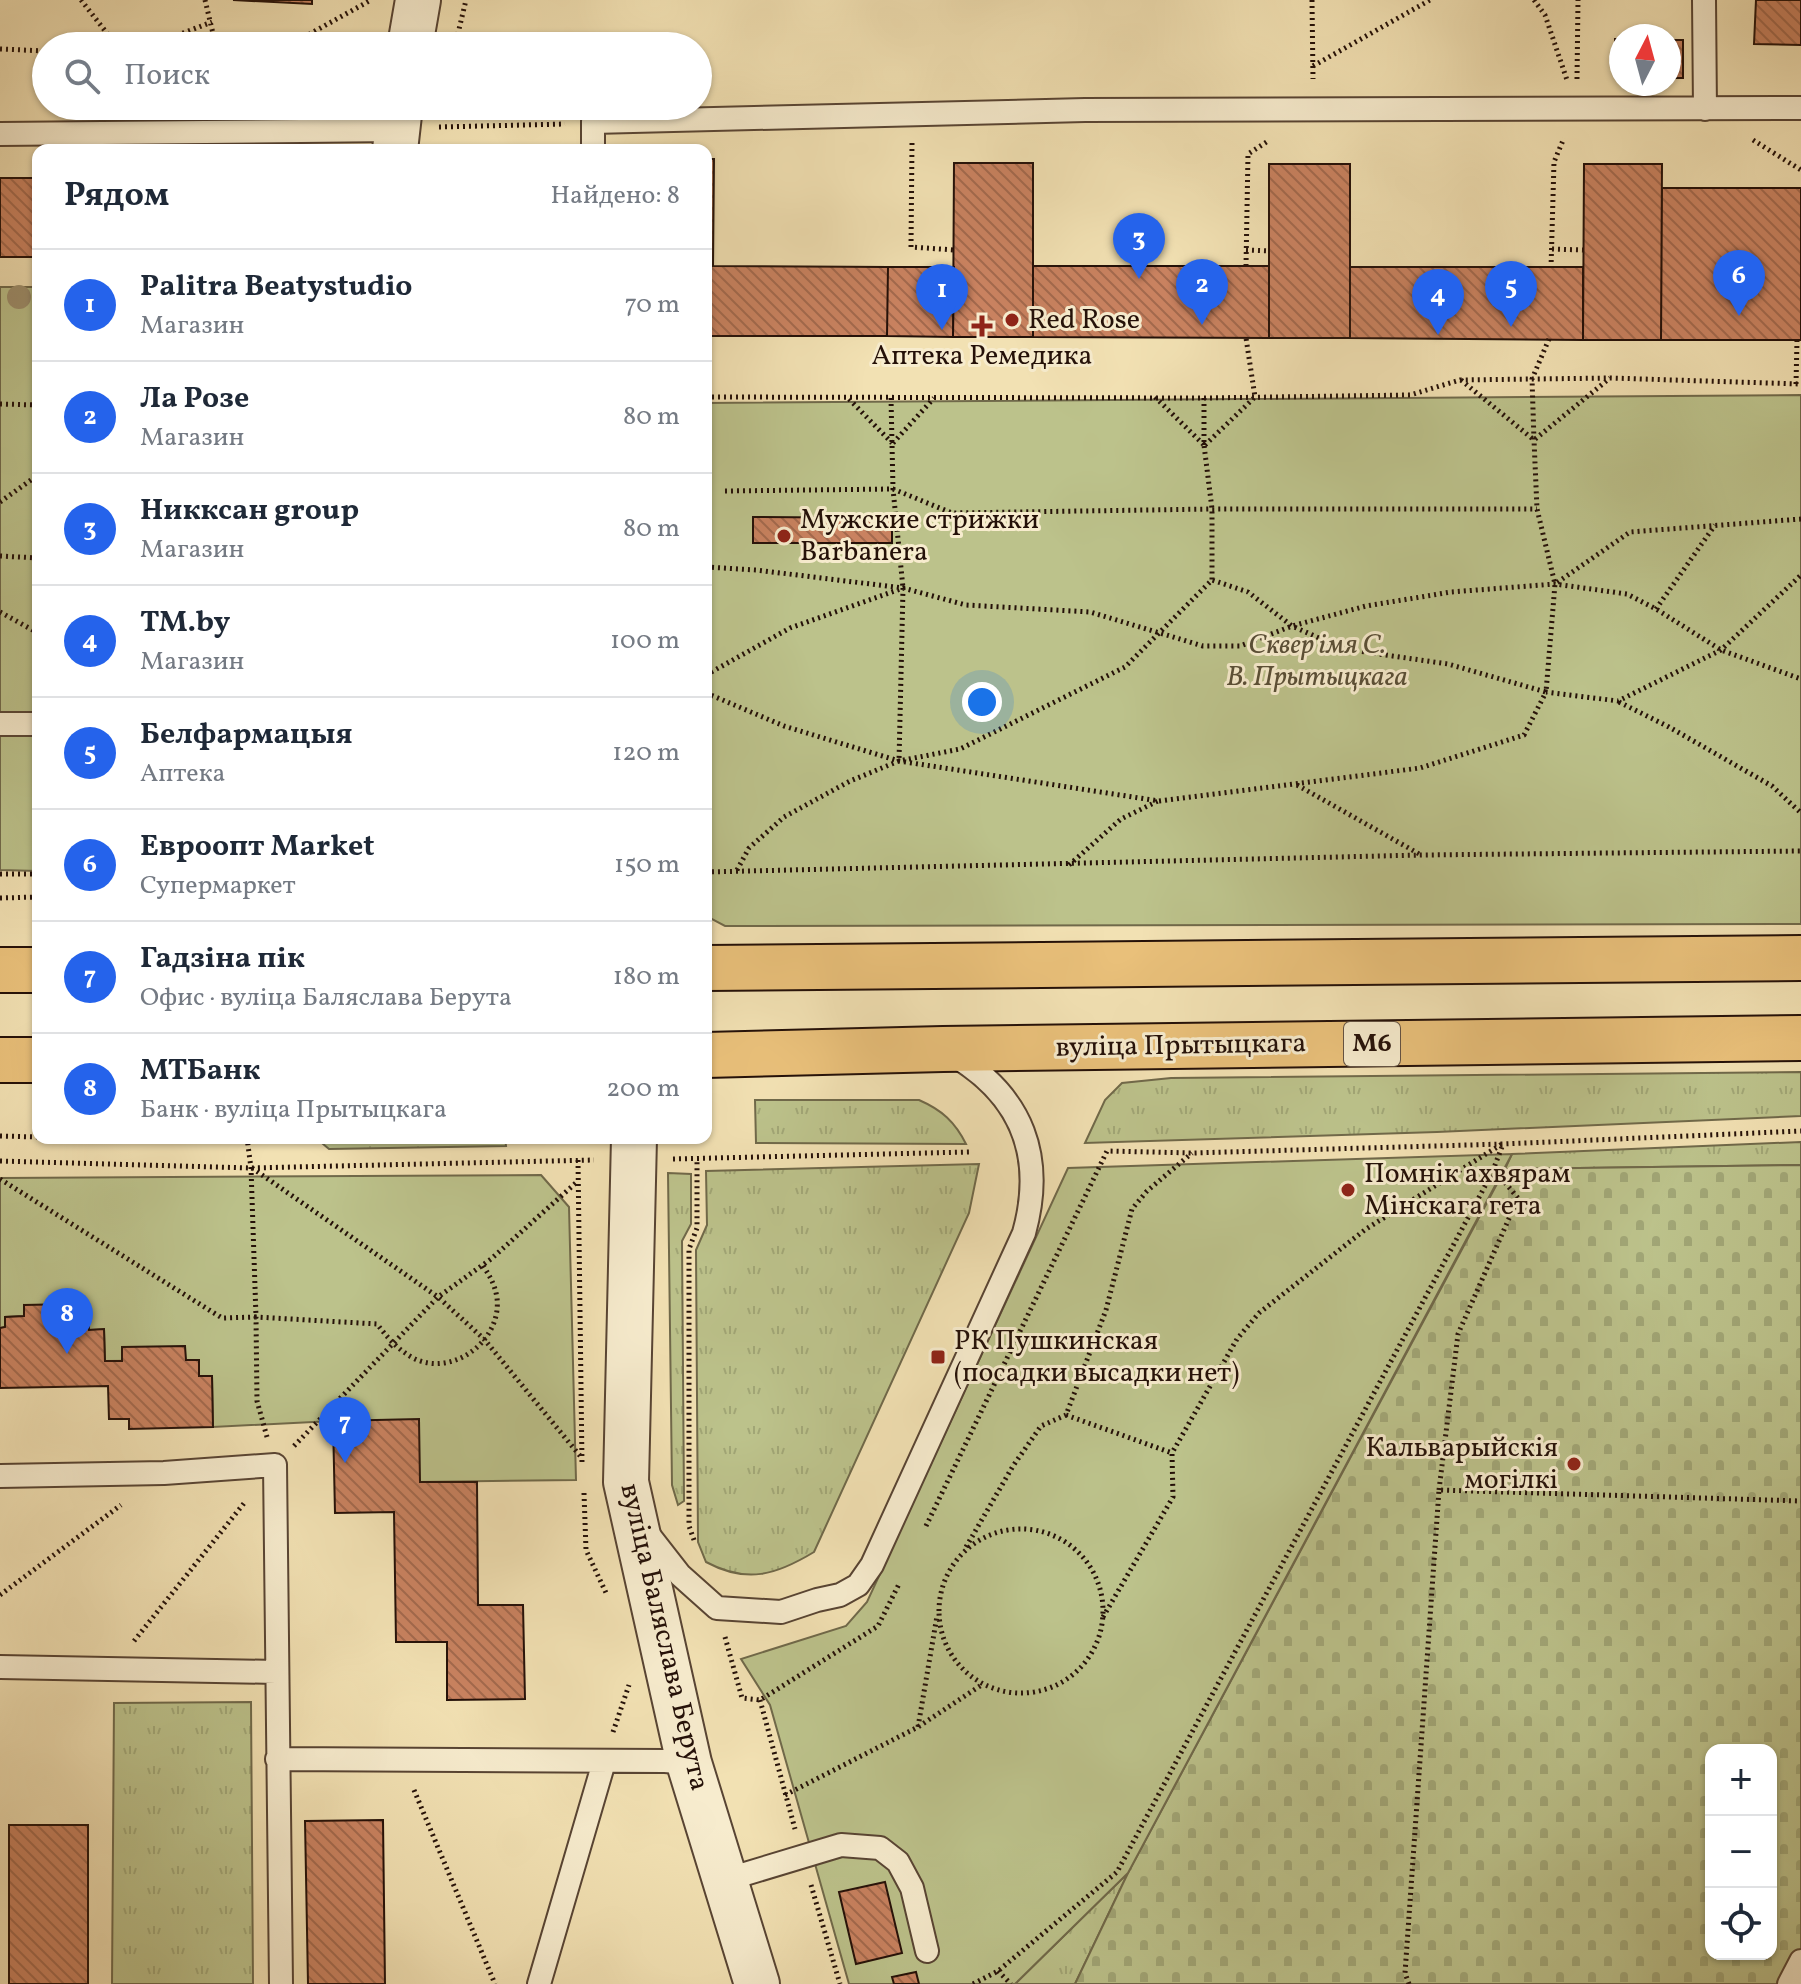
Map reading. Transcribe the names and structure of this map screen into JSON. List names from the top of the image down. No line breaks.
{"streets":{"main road":["М6","вуліца Прытыцкага"],"street":["вуліца Баляслава Берута"]},"parks":["Сквер імя С. В. Прытыцкага"],"places":{"other":["Red Rose","Мужские стрижки Barbanera","Помнік ахвярам Мінскага гета","Кальварыйскія могілкі"],"health":["Аптека Ремедика"],"transit":["РК Пушкинская (посадки высадки нет)"]},"north":"top","page":{"search":"Поиск","heading":["Рядом","Найдено: 8"],"pins":["3","6","2","5","1","4","8","7"],"list":[{"mark":"1","name":"Palitra Beatystudio","note":"Магазин","value":"70 m"},{"mark":"2","name":"Ла Розе","note":"Магазин","value":"80 m"},{"mark":"3","name":"Никксан group","note":"Магазин","value":"80 m"},{"mark":"4","name":"TM.by","note":"Магазин","value":"100 m"},{"mark":"5","name":"Белфармацыя","note":"Аптека","value":"120 m"},{"mark":"6","name":"Евроопт Market","note":"Супермаркет","value":"150 m"},{"mark":"7","name":"Гадзіна пік","note":"Офис · вуліца Баляслава Берута","value":"180 m"},{"mark":"8","name":"МТБанк","note":"Банк · вуліца Прытыцкага","value":"200 m"}],"map_buttons":["+","−"]}}
